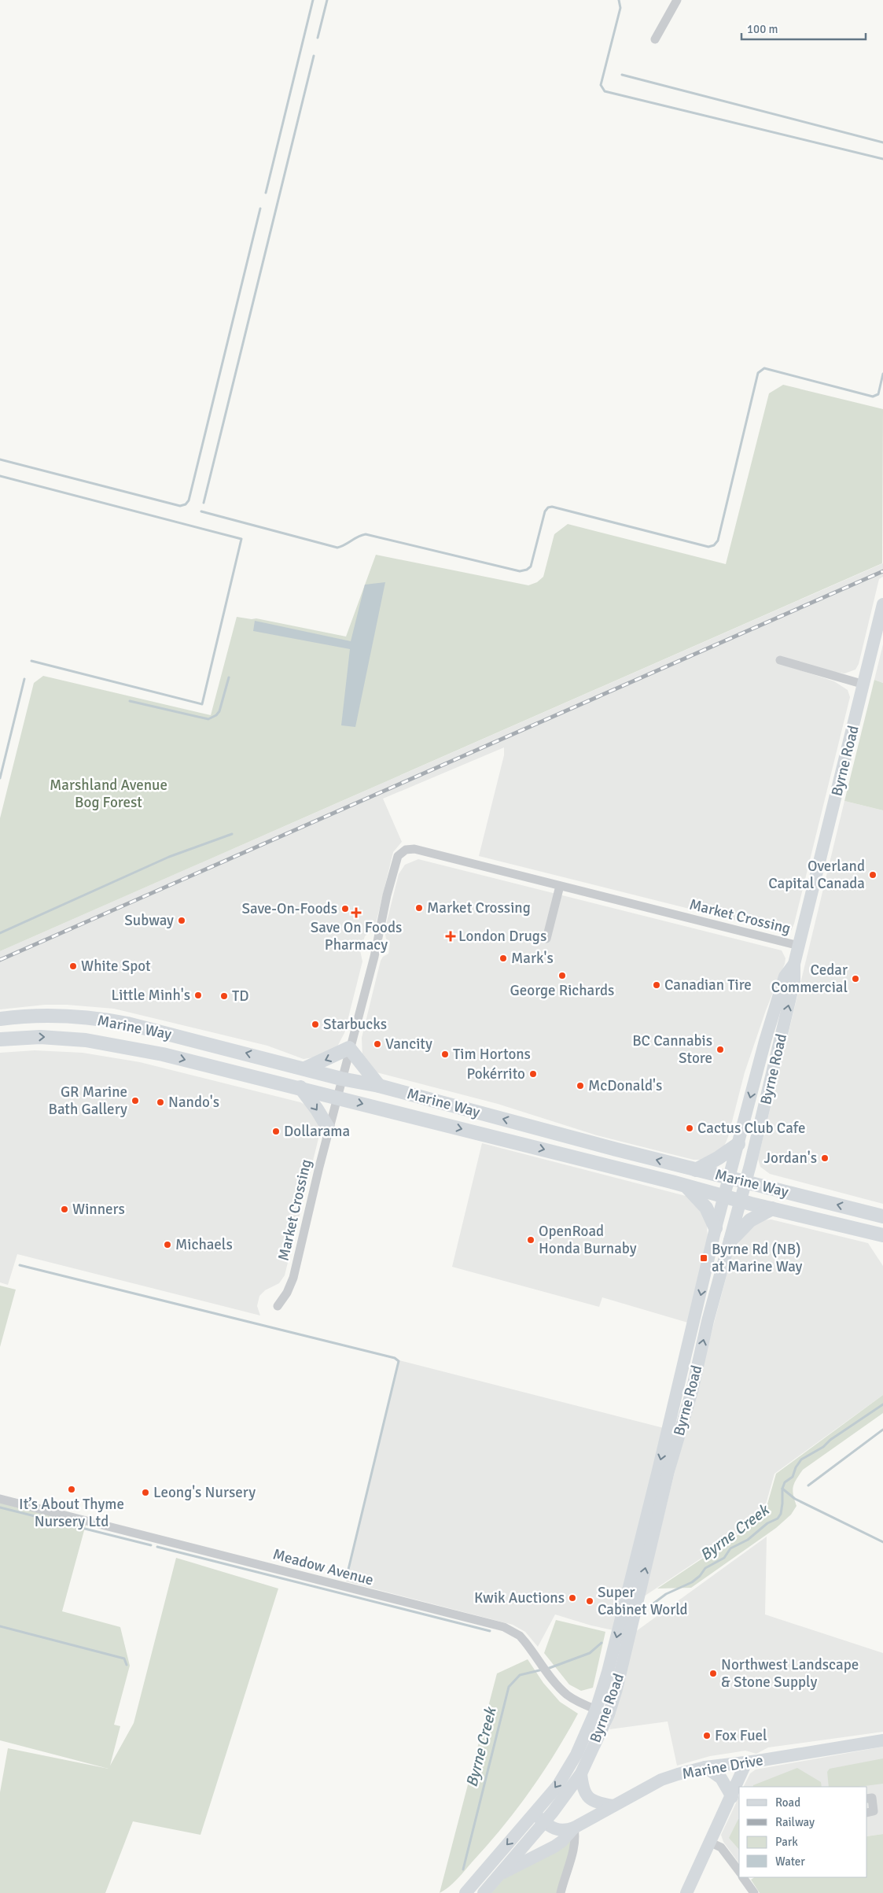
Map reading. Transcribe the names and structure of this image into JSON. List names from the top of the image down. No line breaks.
{"streets":{"main road":["Byrne Road","Marine Way","Marine Drive"],"street":["Market Crossing","Meadow Avenue"]},"crossings":[["Byrne Road","Market Crossing"],["Byrne Road","Marine Way"],["Byrne Road","Meadow Avenue"],["Byrne Road","Marine Drive"],["Market Crossing","Marine Way"]],"water":["Byrne Creek"],"parks":["Marshland Avenue Bog Forest"],"places":{"other":["Overland Capital Canada","Market Crossing","Save-On-Foods","Subway","Mark's","White Spot","George Richards","Cedar Commercial","Canadian Tire","Little Minh's","TD","Starbucks","Vancity","BC Cannabis Store","Tim Hortons","Pokérrito","McDonald's","GR Marine Bath Gallery","Nando's","Cactus Club Cafe","Dollarama","Jordan's","Winners","OpenRoad Honda Burnaby","Michaels","It’s About Thyme Nursery Ltd","Leong's Nursery","Kwik Auctions","Super Cabinet World","Northwest Landscape & Stone Supply","Fox Fuel"],"health":["Save On Foods Pharmacy","London Drugs"],"transit":["Byrne Rd (NB) at Marine Way"]},"legend":["Road","Railway","Park","Water"],"scale_bar":"100 m"}
